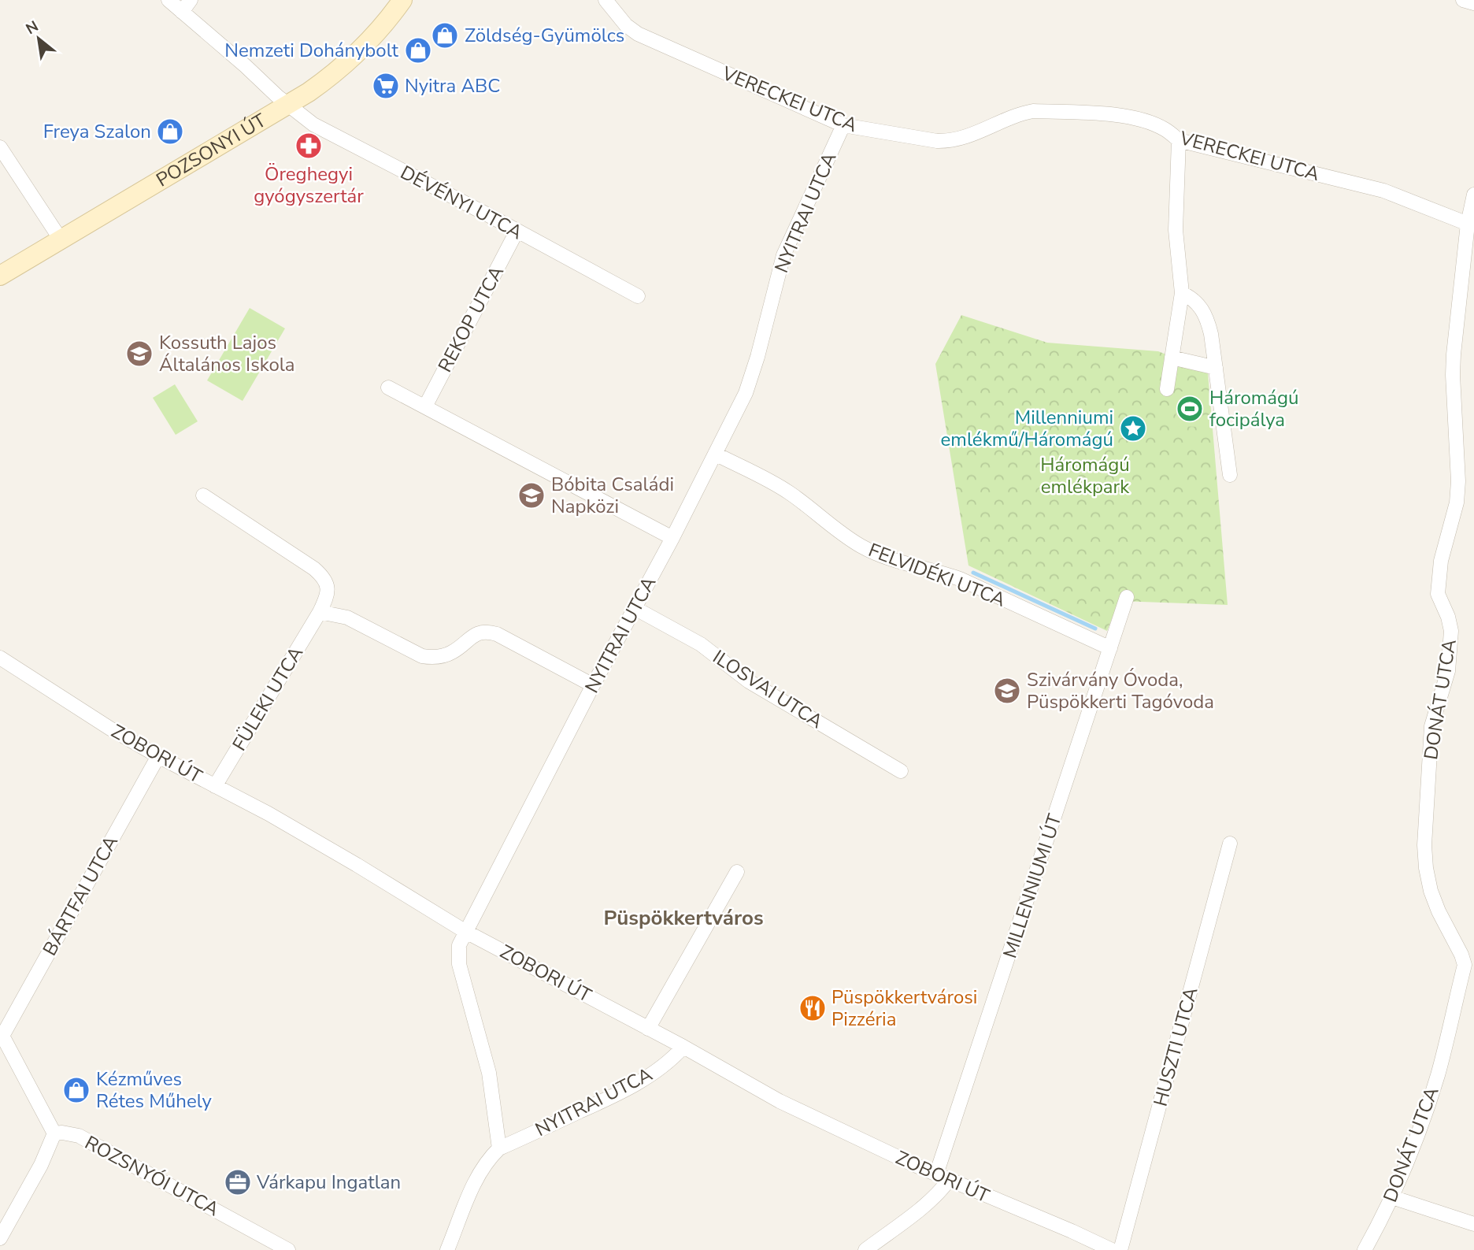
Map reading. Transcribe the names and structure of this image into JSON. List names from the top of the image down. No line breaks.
{"streets":{"street":["VERECKEI UTCA","POZSONYI ÚT","DÉVÉNYI UTCA","NYITRAI UTCA","REKOP UTCA","FELVIDÉKI UTCA","ILOSVAI UTCA","FÜLEKI UTCA","DONÁT UTCA","ZOBORI ÚT","MILLENNIUMI ÚT","BÁRTFAI UTCA","HUSZTI UTCA","ROZSNYÓI UTCA"]},"crossings":[["VERECKEI UTCA","NYITRAI UTCA"],["VERECKEI UTCA","DONÁT UTCA"],["POZSONYI ÚT","DÉVÉNYI UTCA"],["DÉVÉNYI UTCA","REKOP UTCA"],["NYITRAI UTCA","FELVIDÉKI UTCA"],["NYITRAI UTCA","ILOSVAI UTCA"],["NYITRAI UTCA","ZOBORI ÚT"],["FELVIDÉKI UTCA","MILLENNIUMI ÚT"],["FÜLEKI UTCA","ZOBORI ÚT"],["ZOBORI ÚT","MILLENNIUMI ÚT"],["ZOBORI ÚT","BÁRTFAI UTCA"]],"districts":["Püspökkertváros"],"parks":["Háromágú emlékpark"],"places":{"shop":["Zöldség-Gyümölcs","Nemzeti Dohánybolt","Freya Szalon","Kézműves Rétes Műhely"],"supermarket":["Nyitra ABC"],"pharmacy":["Öreghegyi gyógyszertár"],"school or university":["Kossuth Lajos Általános Iskola","Bóbita Családi Napközi","Szivárvány Óvoda, Püspökkerti Tagóvoda"],"sports":["Háromágú focipálya"],"place":["Millenniumi emlékmű/Háromágú"],"restaurant":["Püspökkertvárosi Pizzéria"],"office":["Várkapu Ingatlan"]},"north":"top left"}
